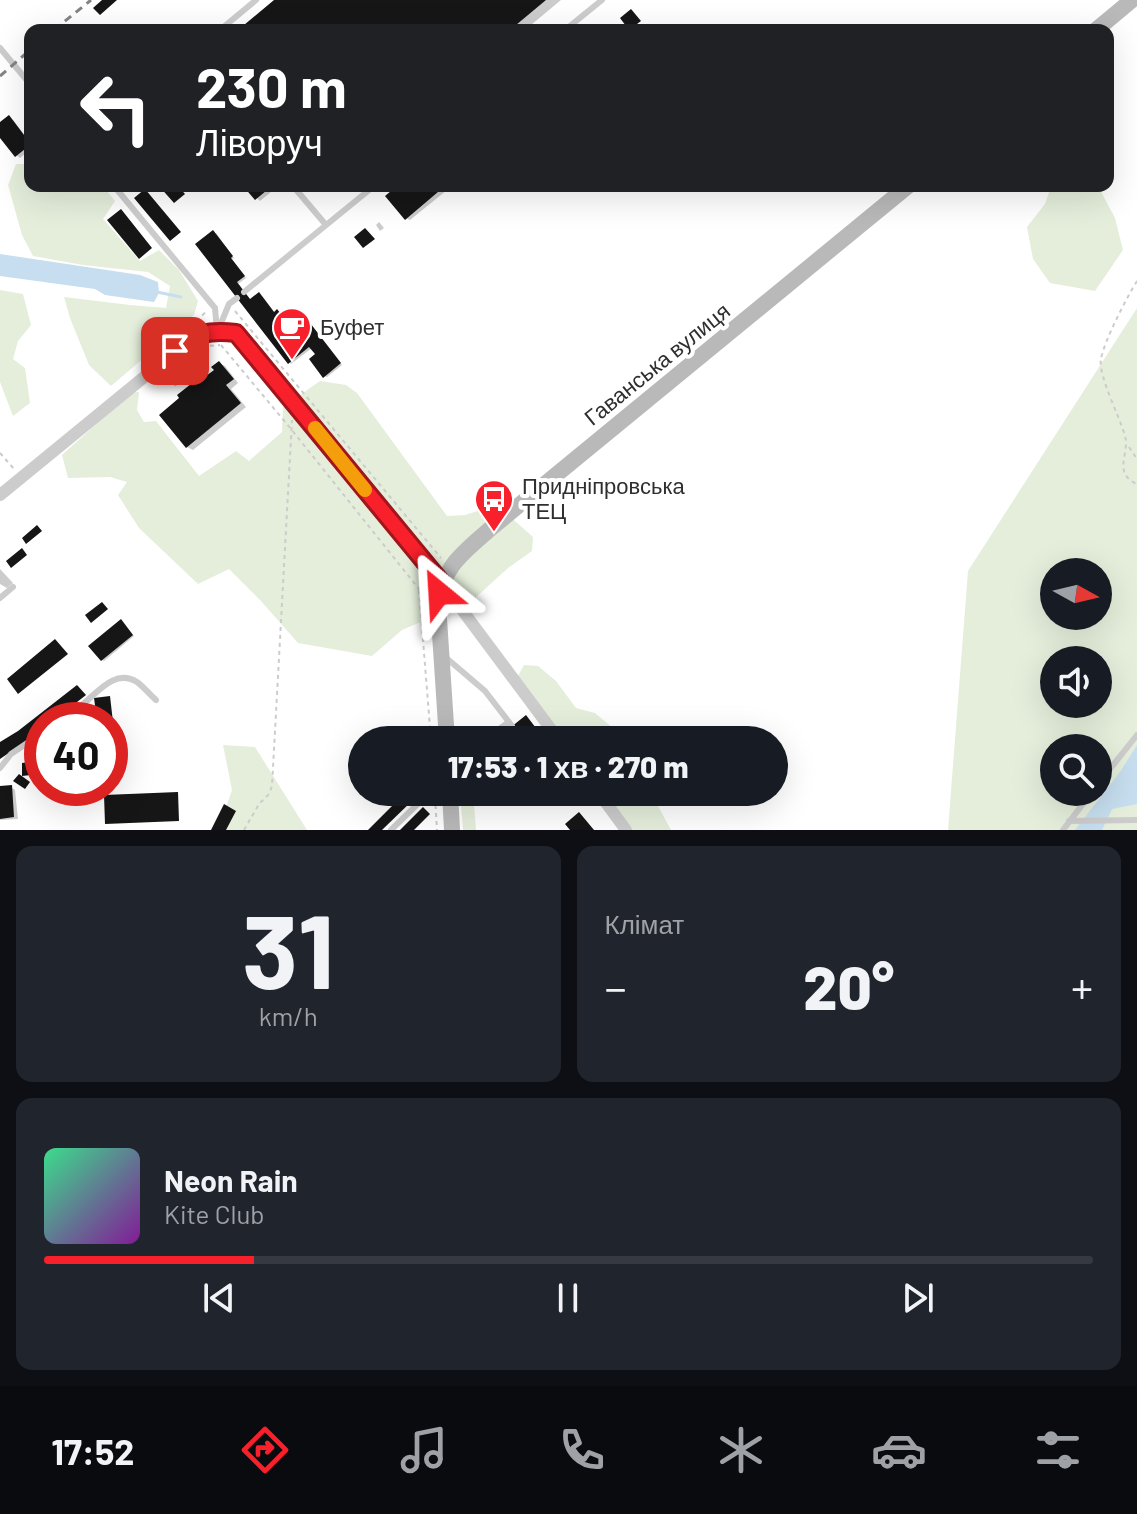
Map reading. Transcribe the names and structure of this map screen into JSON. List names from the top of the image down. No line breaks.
{"streets":{"street":["Гаванська вулиця"]},"places":{"cafe":["Буфет"],"bus stop":["Придніпровська ТЕЦ"]},"north":"right","page":{"turn":["230 m","Ліворуч"],"limit":"40","trip":"17:53 · 1 хв · 270 m","tile":[["31","km/h"],"Клімат"],"heat":["−","20°","+"],"song":["Neon Rain","Kite Club"],"tabs":"17:52"}}
